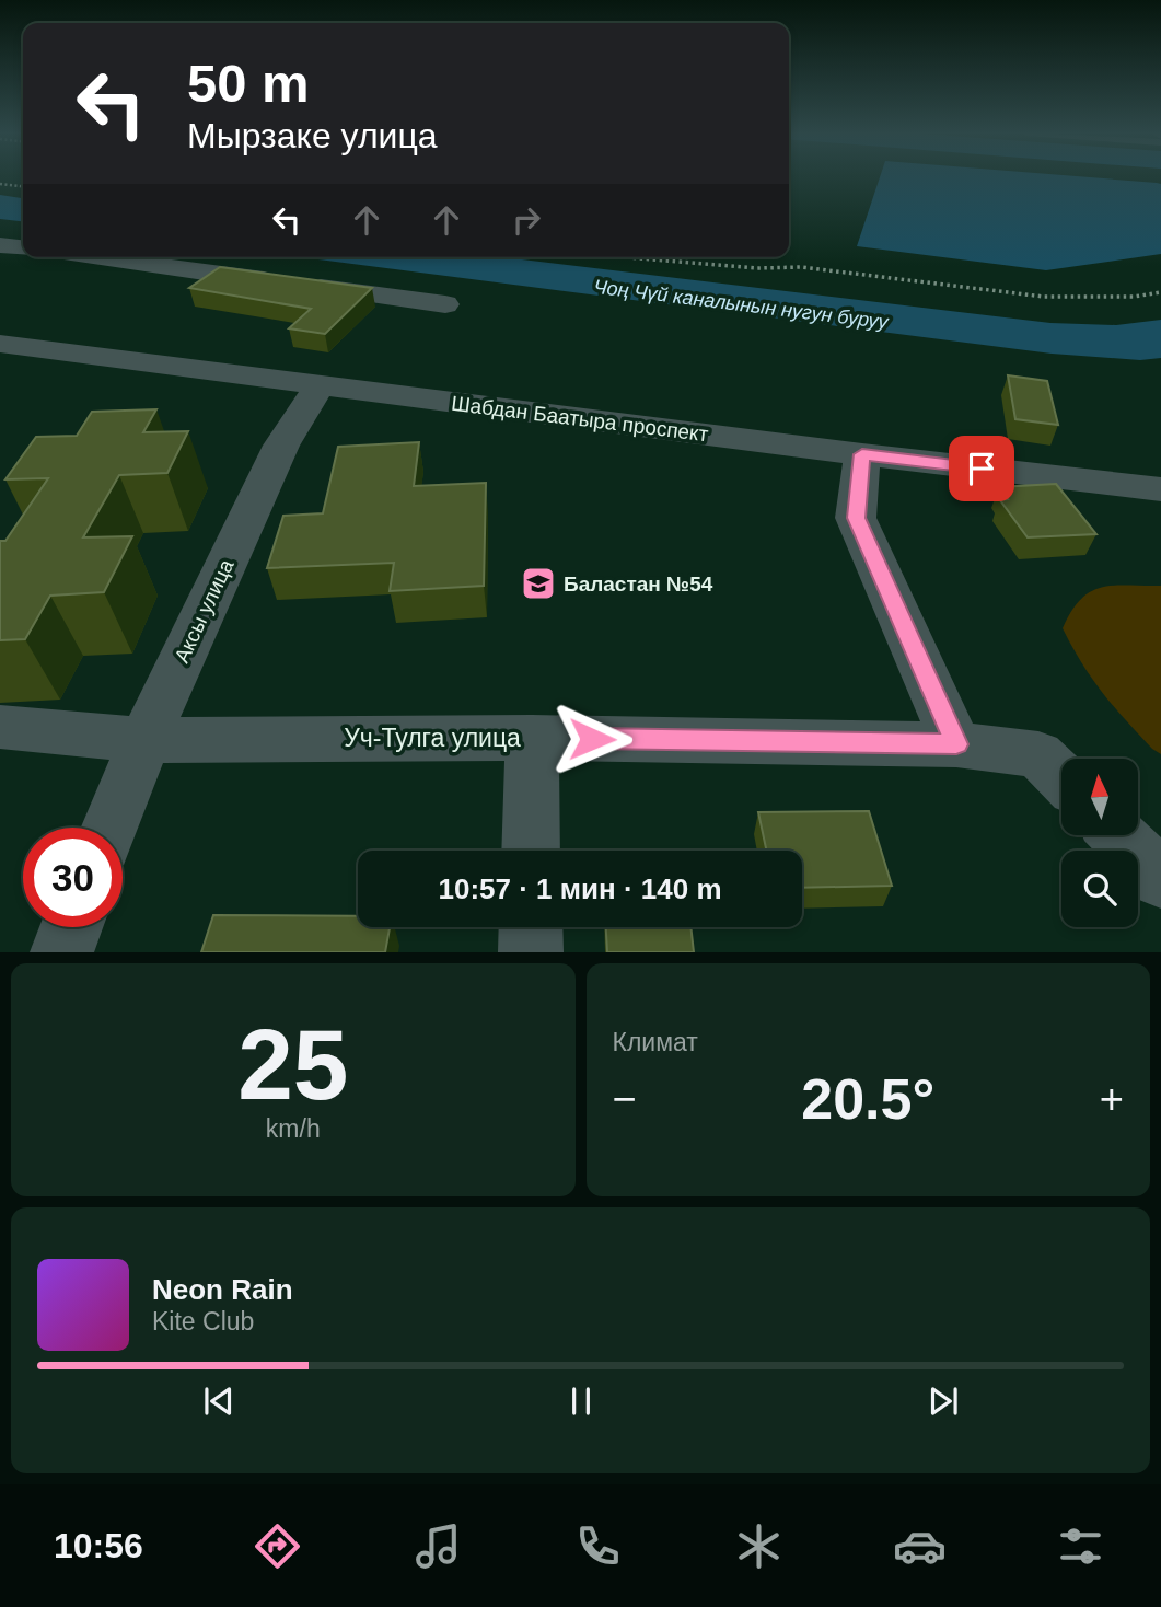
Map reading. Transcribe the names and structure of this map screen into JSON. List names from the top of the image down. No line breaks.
{"streets":{"street":["Шабдан Баатыра проспект","Аксы улица","Уч-Тулга улица"]},"crossings":[["Шабдан Баатыра проспект","Аксы улица"],["Аксы улица","Уч-Тулга улица"]],"water":["Чоң Чүй каналынын нугун буруу"],"places":{"school or university":["Баластан №54"]},"north":"top","page":{"turn":["50 m","Мырзаке улица"],"limit":"30","trip":"10:57 · 1 мин · 140 m","tile":[["25","km/h"],"Климат"],"heat":["−","20.5°","+"],"song":["Neon Rain","Kite Club"],"tabs":"10:56"}}
